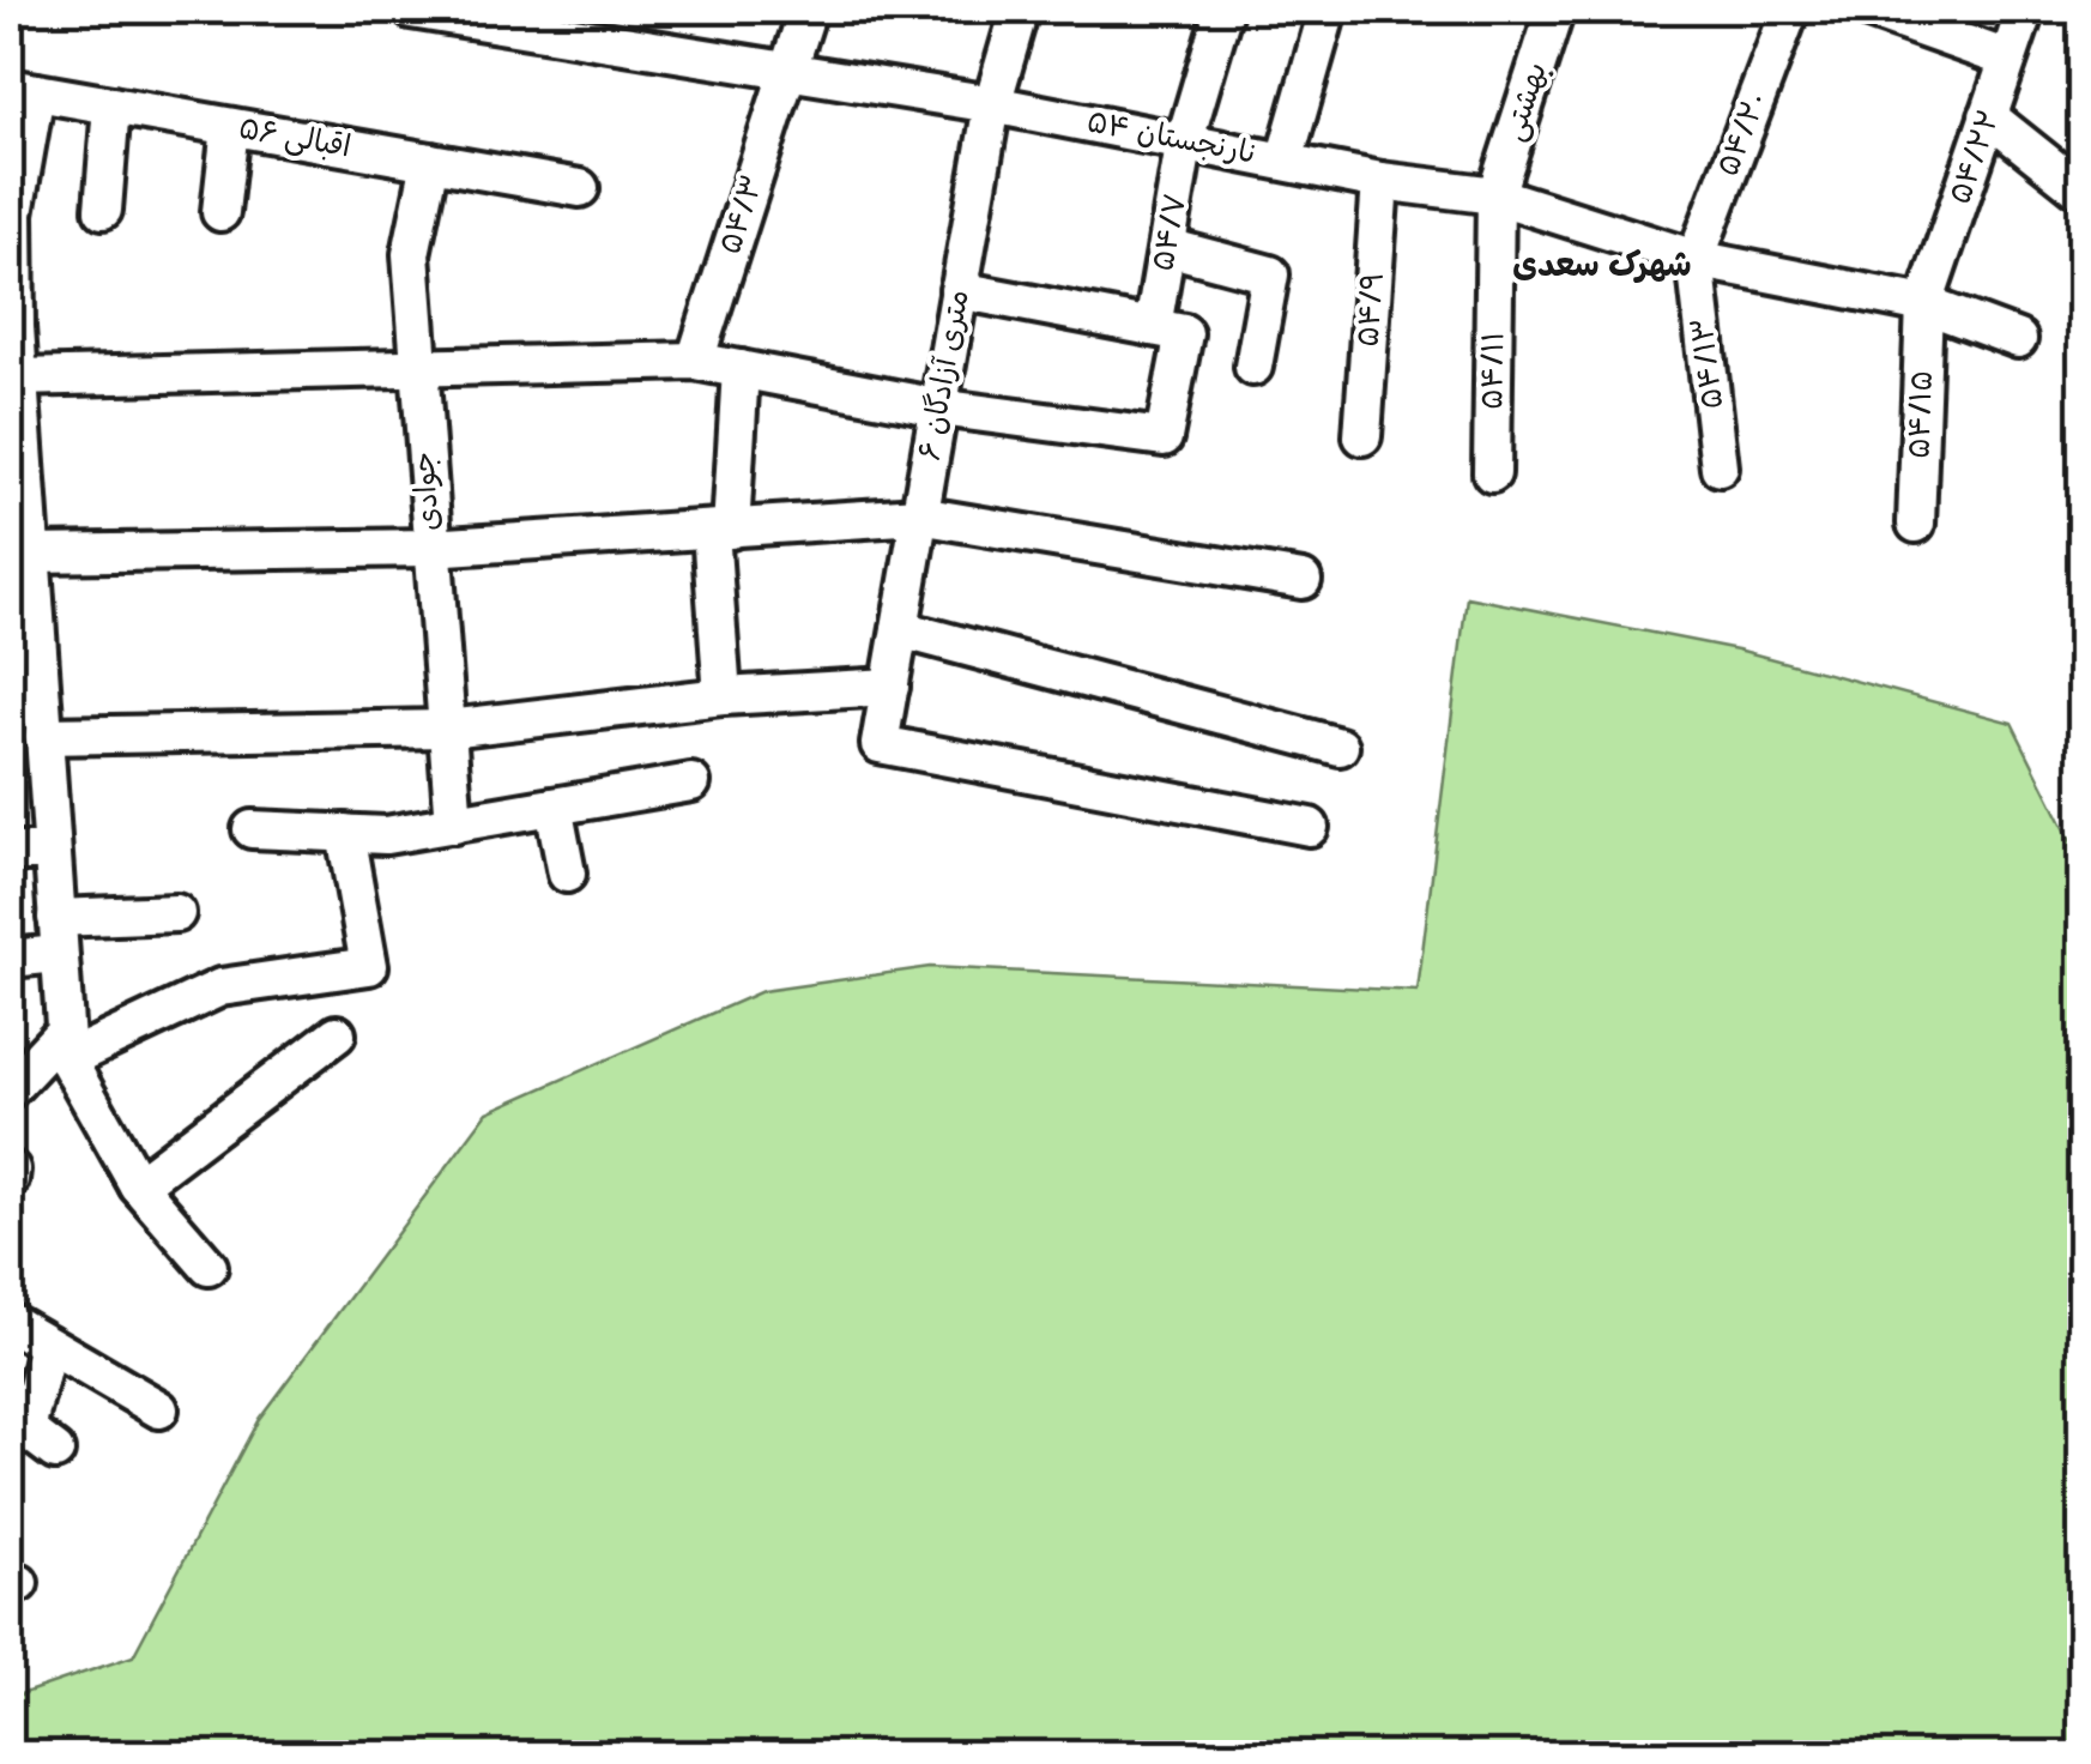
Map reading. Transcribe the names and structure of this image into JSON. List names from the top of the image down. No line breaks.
{"streets":{"street":["بهشتی","۵۴/۲۰","اقبالی ۵۶","نارنجستان ۵۴","۵۴/۲۲","۵۴/۳","۵۴/۷","۵۴/۹","۵۴/۱۳","۵۴/۱۱","۶ متری آزادگان","۵۴/۱۵","جوادی"]},"crossings":[["بهشتی","نارنجستان ۵۴"],["بهشتی","۵۴/۱۱"],["۵۴/۲۰","نارنجستان ۵۴"],["۵۴/۲۰","۵۴/۱۳"],["اقبالی ۵۶","جوادی"],["نارنجستان ۵۴","۵۴/۲۲"],["نارنجستان ۵۴","۵۴/۳"],["نارنجستان ۵۴","۵۴/۷"],["نارنجستان ۵۴","۵۴/۹"],["نارنجستان ۵۴","۵۴/۱۳"],["نارنجستان ۵۴","۵۴/۱۱"],["نارنجستان ۵۴","۶ متری آزادگان"],["نارنجستان ۵۴","۵۴/۱۵"],["۵۴/۲۲","۵۴/۱۵"],["۵۴/۷","۶ متری آزادگان"]],"districts":["شهرک سعدی"]}
